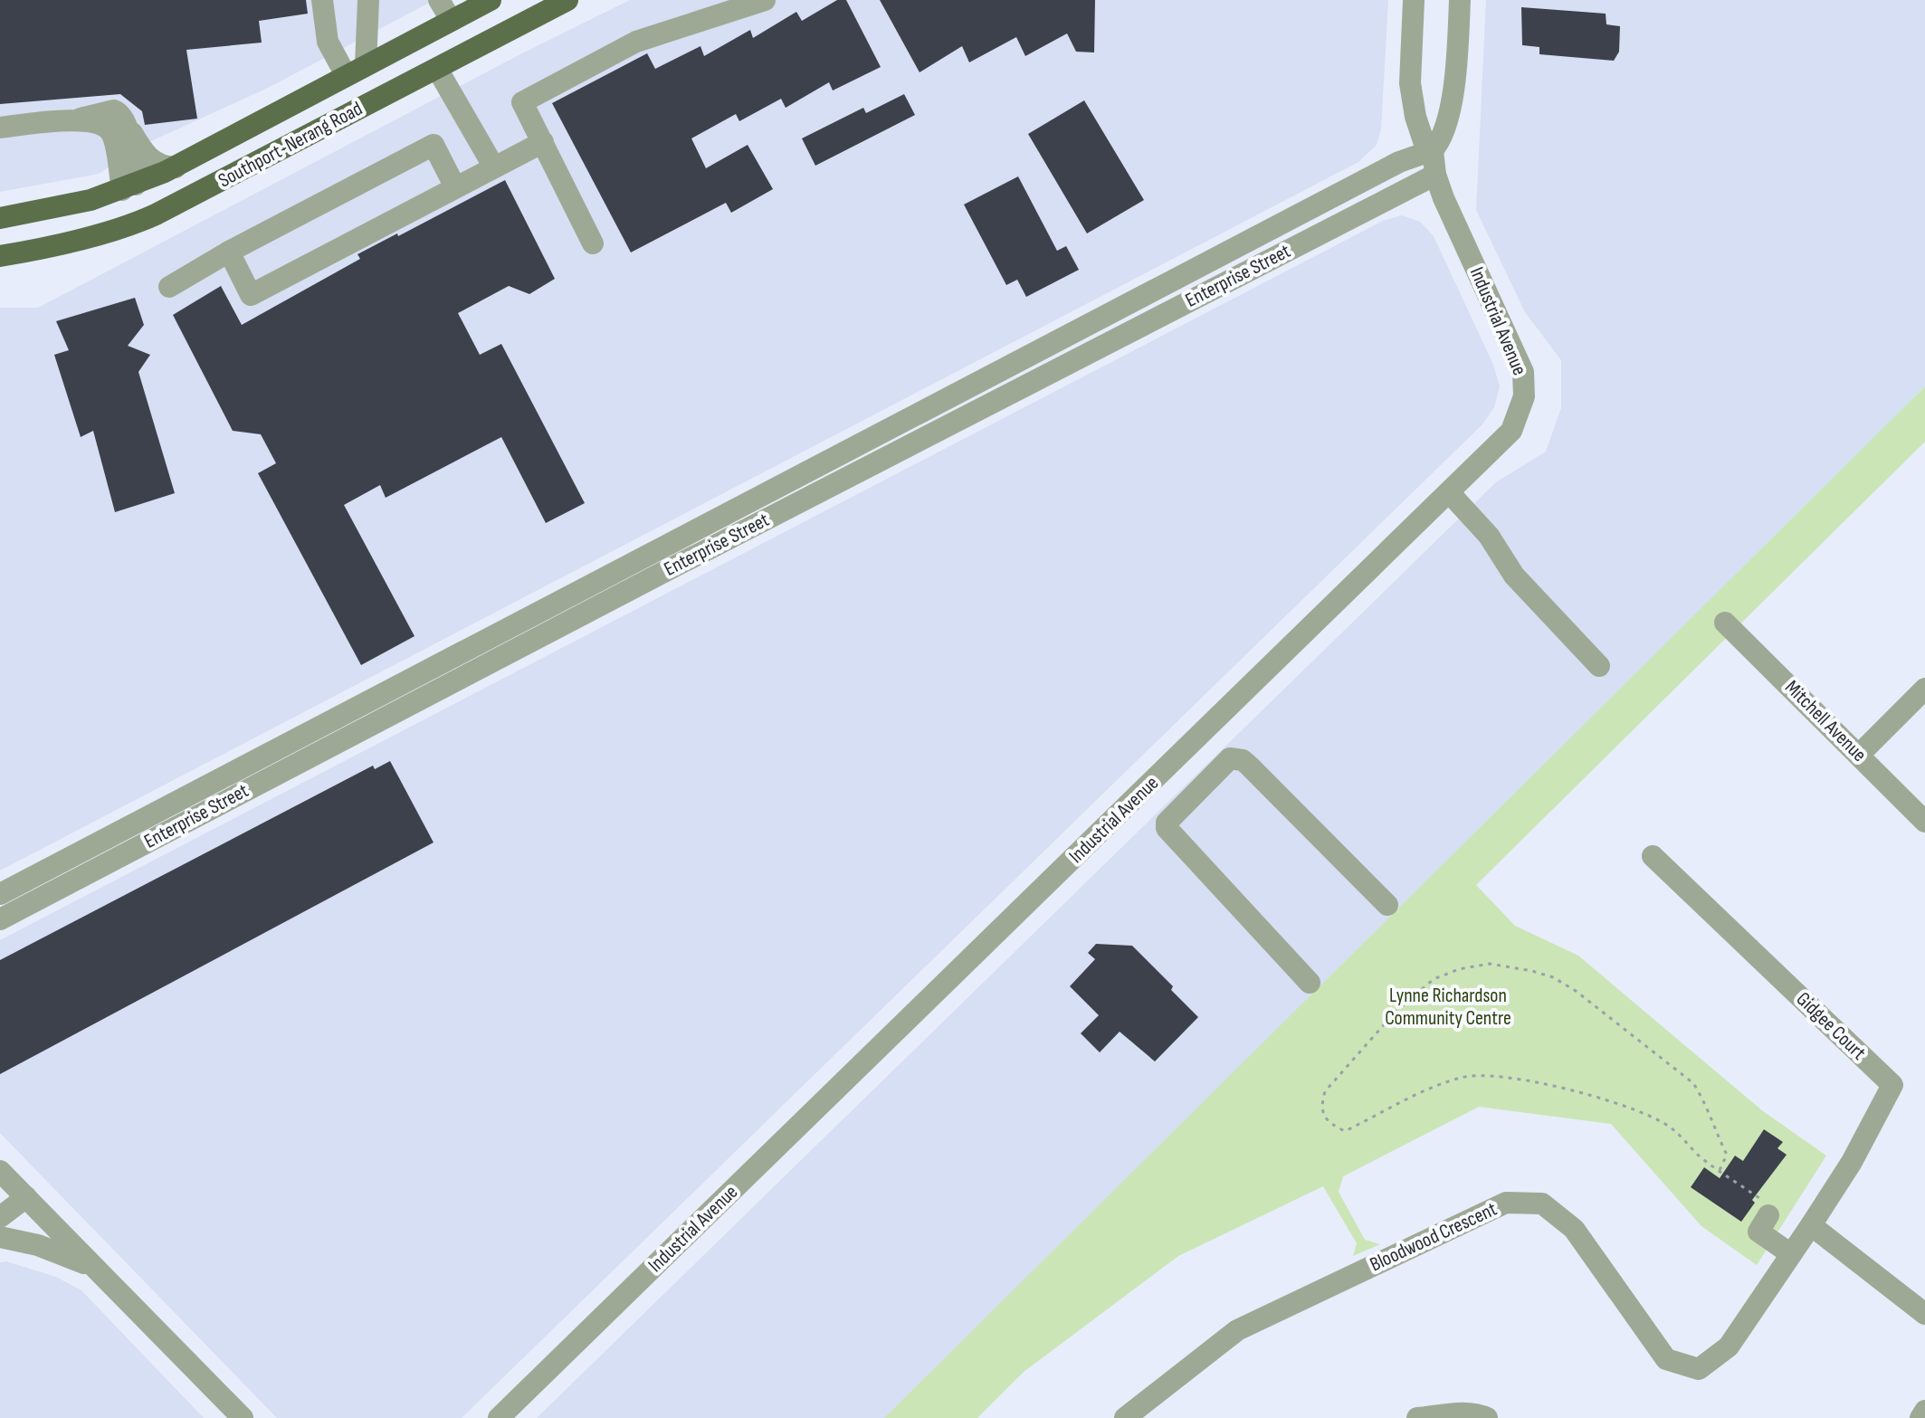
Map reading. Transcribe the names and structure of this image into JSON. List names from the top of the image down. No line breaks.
{"streets":{"main road":["Southport-Nerang Road"],"street":["Enterprise Street","Industrial Avenue","Mitchell Avenue","Gidgee Court","Bloodwood Crescent"]},"crossings":[["Enterprise Street","Industrial Avenue"],["Gidgee Court","Bloodwood Crescent"]],"parks":["Lynne Richardson Community Centre"]}
